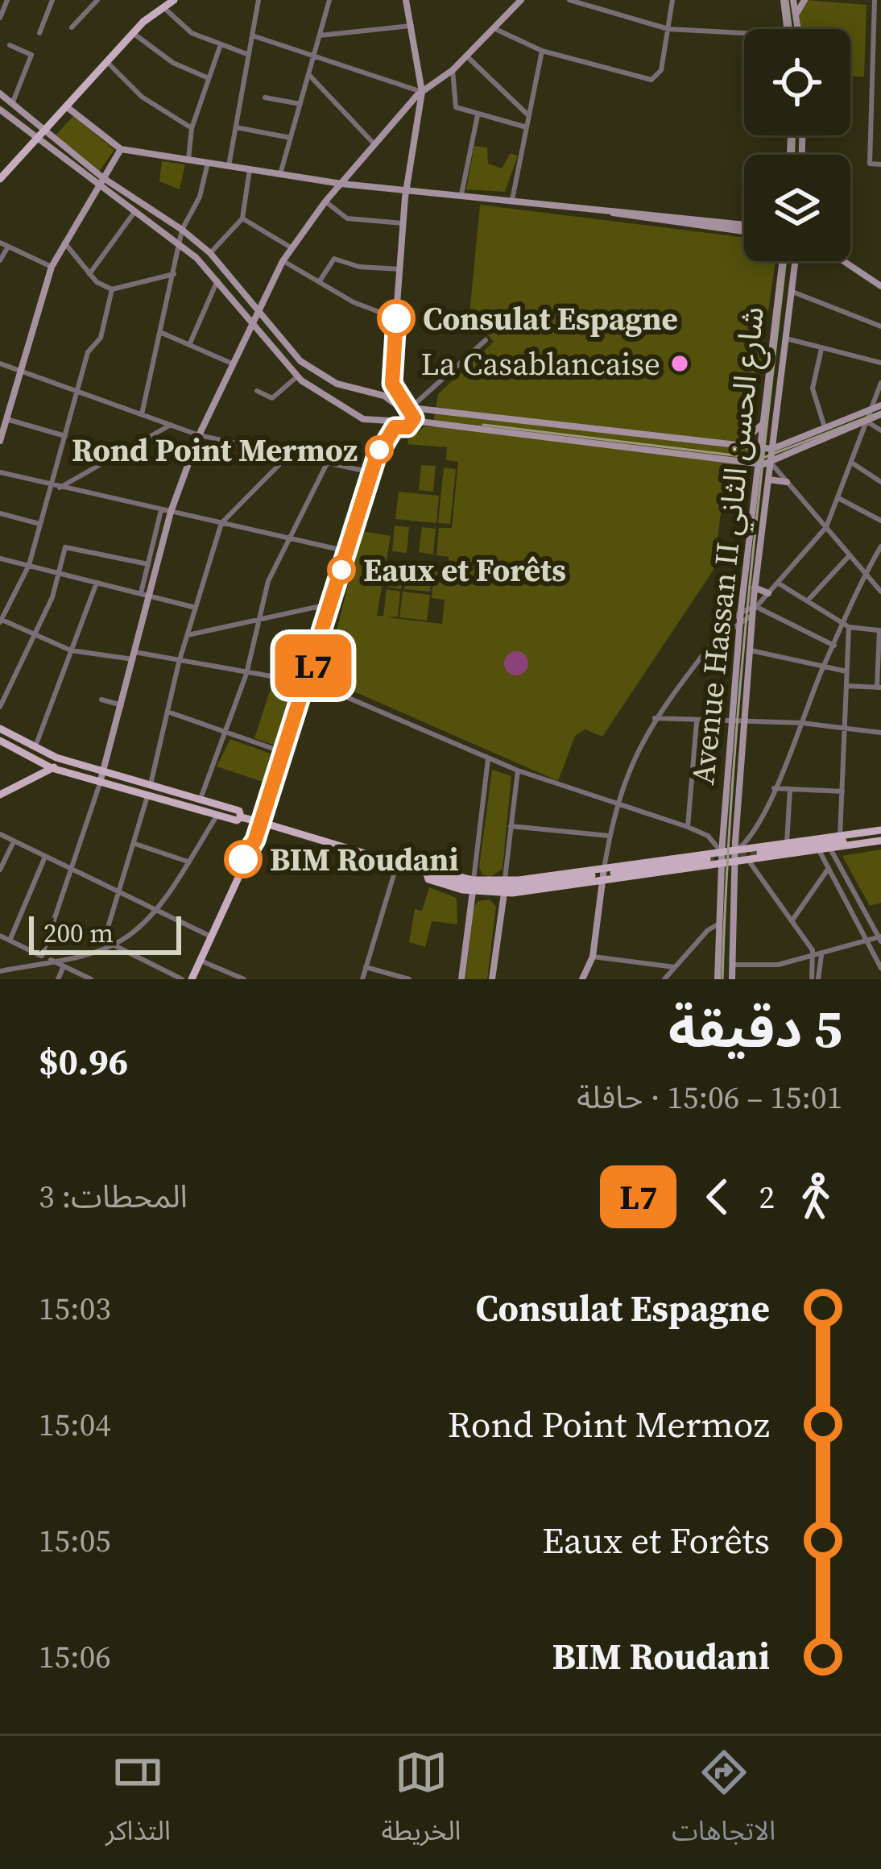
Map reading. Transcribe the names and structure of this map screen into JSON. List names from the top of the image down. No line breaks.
{"streets":{"main road":["Avenue Hassan II شارع الحسن الثاني"]},"places":["Consulat Espagne","La Casablancaise","Rond Point Mermoz","Eaux et Forêts","BIM Roudani"],"lines":["bus line L7"],"scale_bar":"200 m","page":{"on_map":"L7","scale":"200 m","heading":["5 دقيقة","15:01 – 15:06 · حافلة","$0.96"],"legs":["2","L7","المحطات: 3"],"list":[{"name":"Consulat Espagne","value":"15:03"},{"name":"Rond Point Mermoz","value":"15:04"},{"name":"Eaux et Forêts","value":"15:05"},{"name":"BIM Roudani","value":"15:06"}],"tabs":["الاتجاهات","الخريطة","التذاكر"]}}
